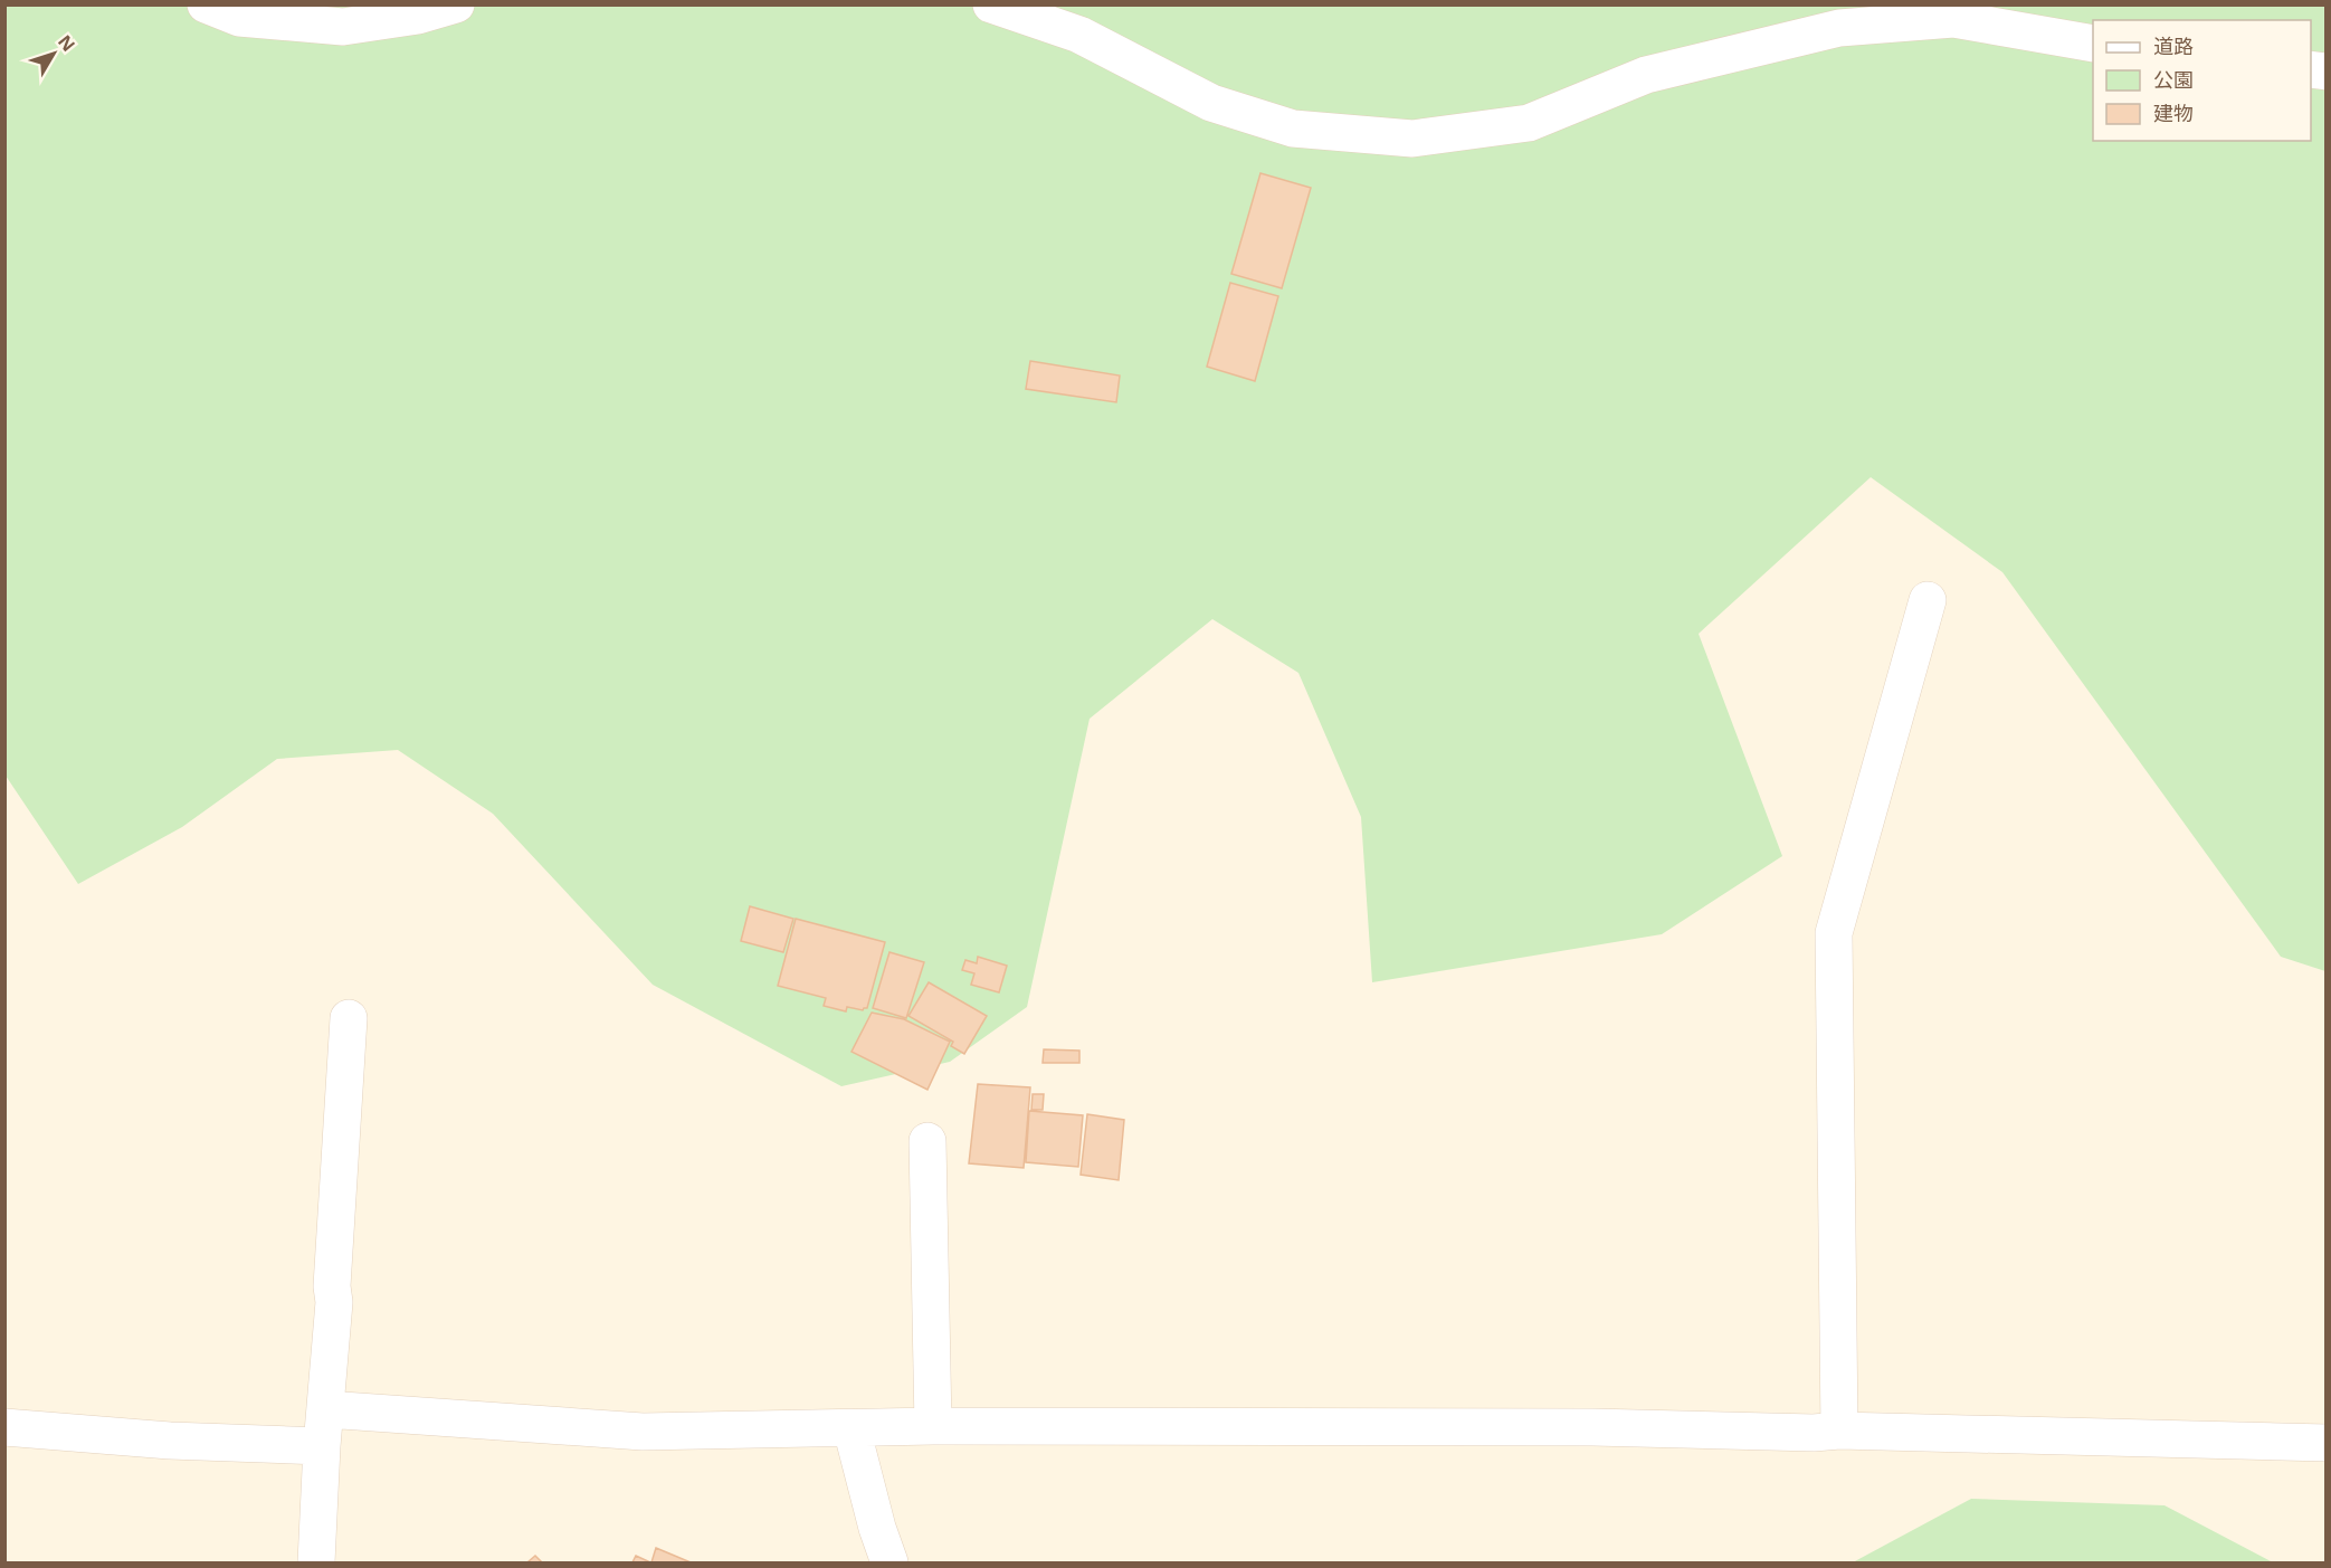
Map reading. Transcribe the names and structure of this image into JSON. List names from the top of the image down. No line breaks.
{"legend":["道路","公園","建物"],"north":"top right"}
